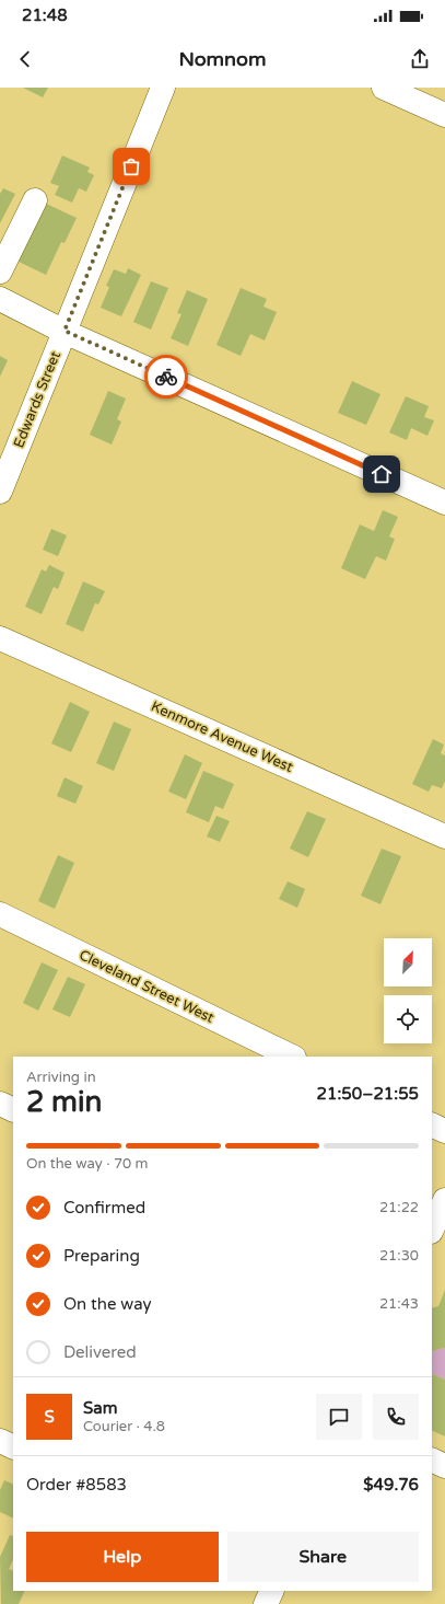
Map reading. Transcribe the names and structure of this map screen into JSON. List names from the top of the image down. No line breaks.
{"streets":{"street":["Edwards Street","Kenmore Avenue West","Cleveland Street West"]},"north":"top right","page":{"status":"21:48","header":"Nomnom","heading":["2 min","Arriving in","21:50–21:55"],"panel":["Sam","Courier · 4.8","Order #8583","$49.76"],"bar":"On the way · 70 m","list":[["Confirmed","21:22"],["Preparing","21:30"],["On the way","21:43"],"Delivered"],"round":"S","buttons":["Help","Share"]}}
